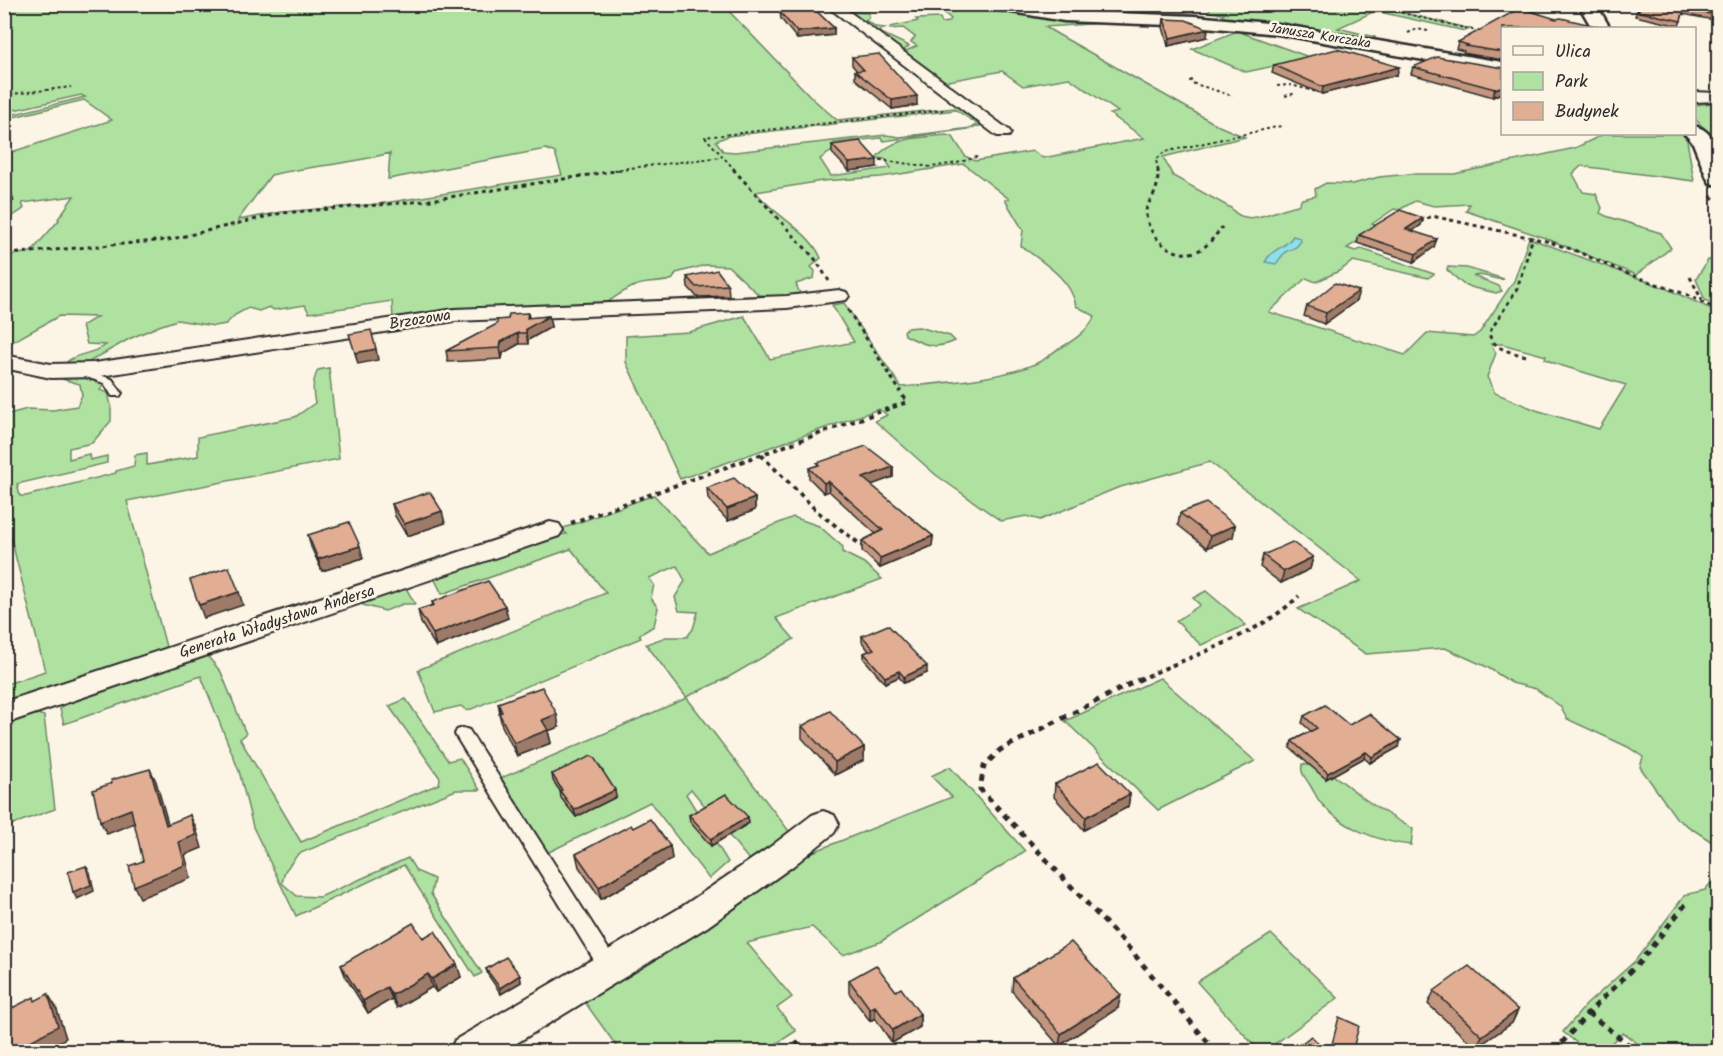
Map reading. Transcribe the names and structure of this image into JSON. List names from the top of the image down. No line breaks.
{"streets":{"street":["Janusza Korczaka","Brzozowa","Generała Władysława Andersa"]},"legend":["Ulica","Park","Budynek"]}
